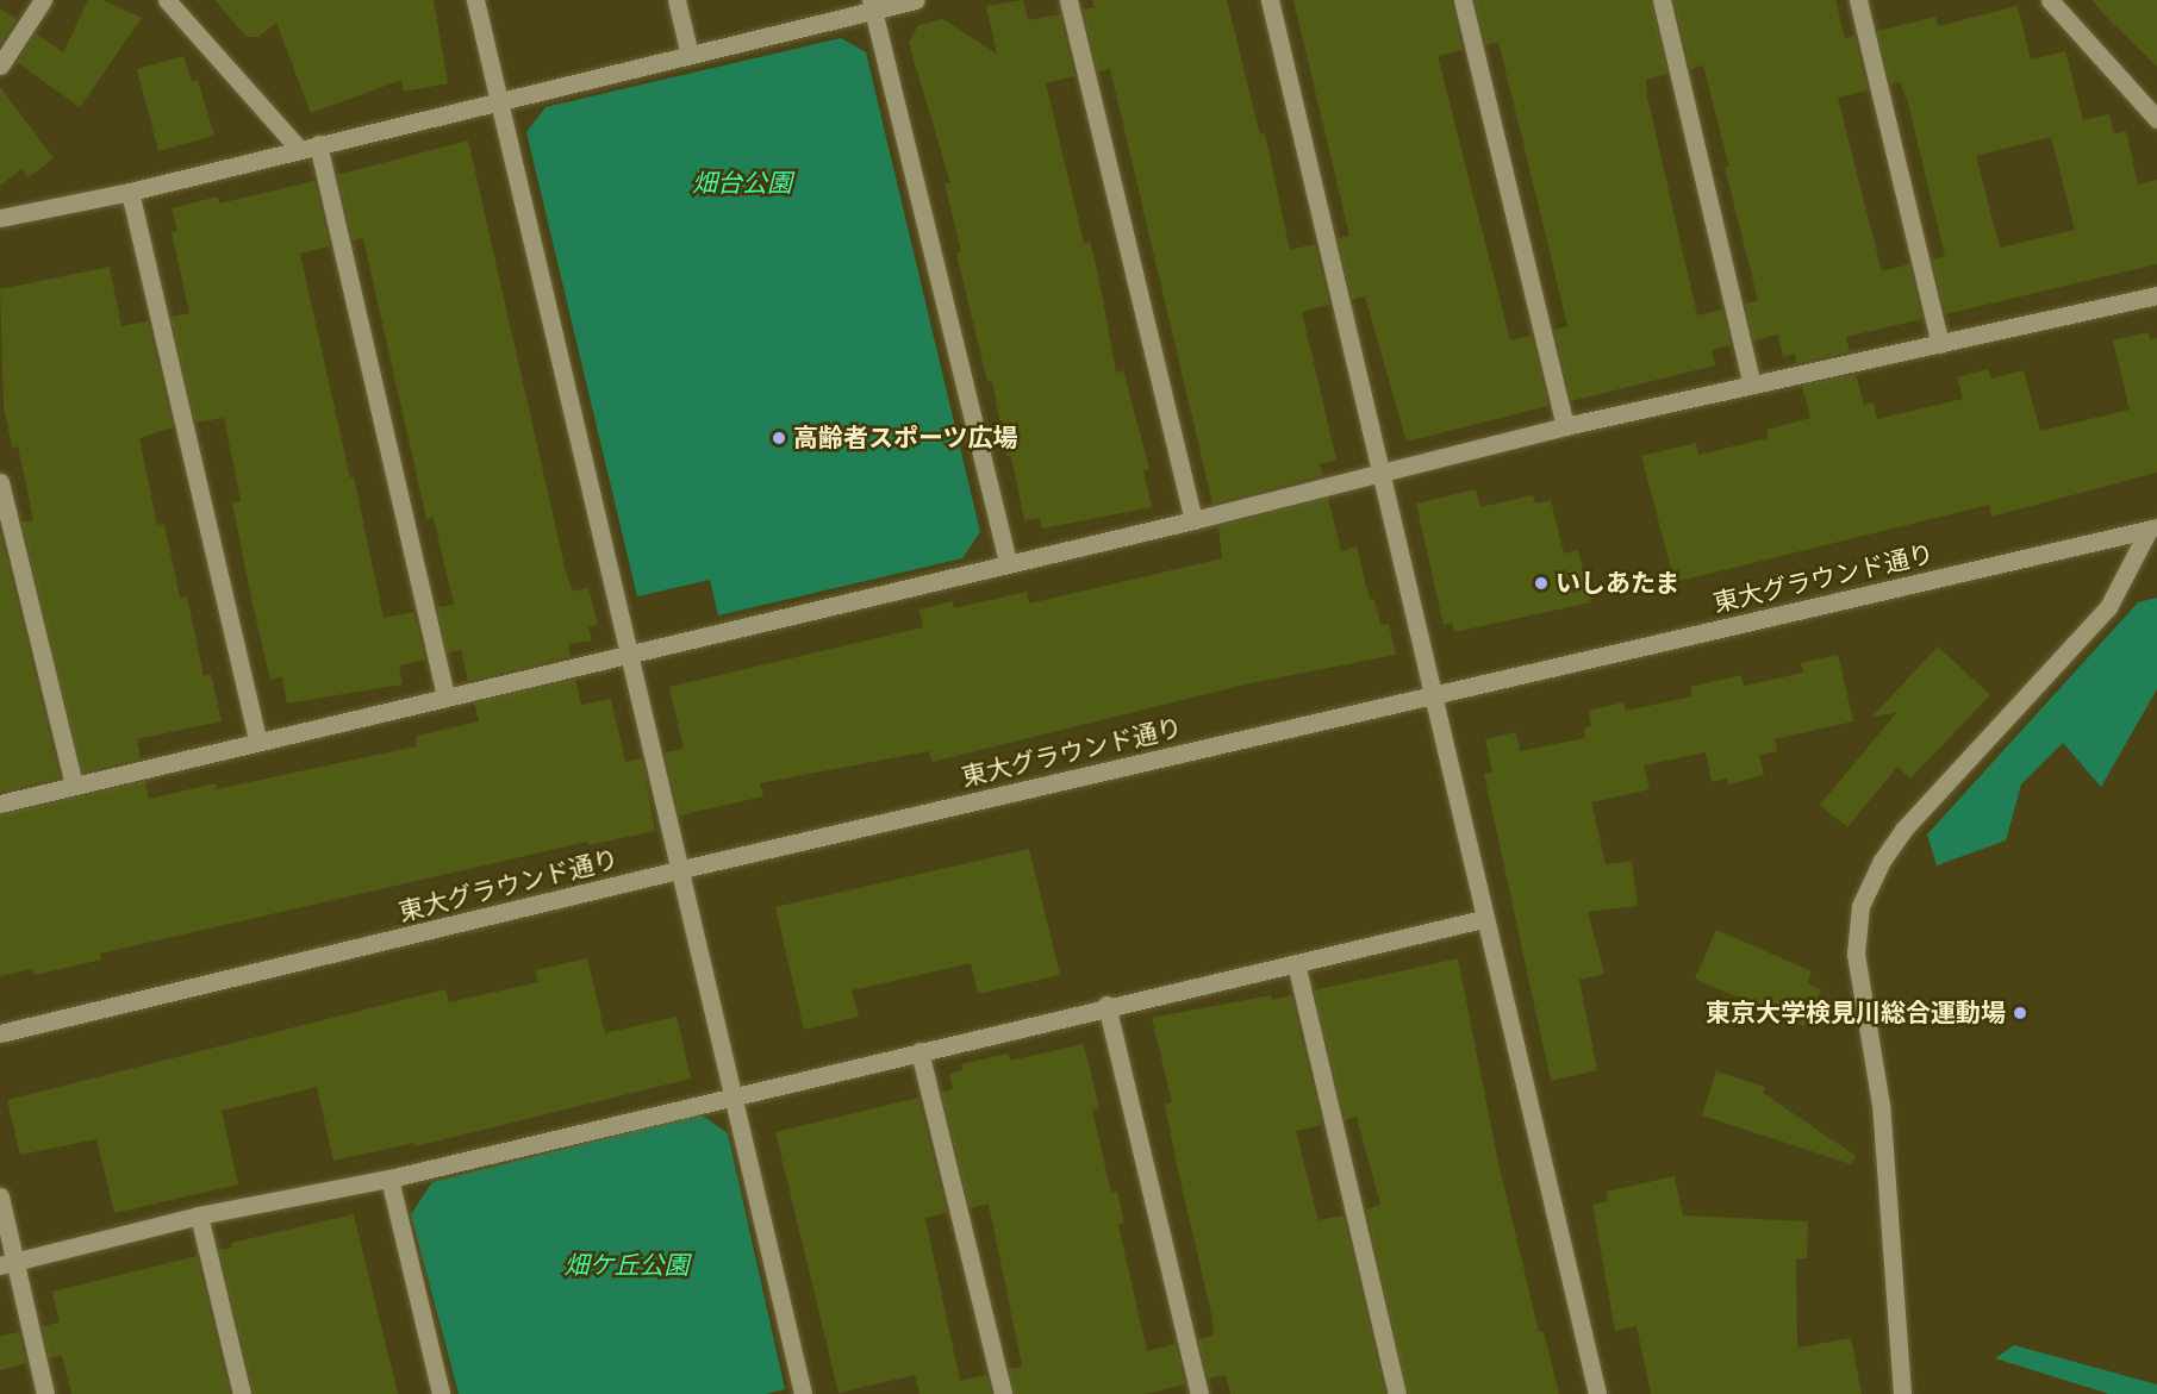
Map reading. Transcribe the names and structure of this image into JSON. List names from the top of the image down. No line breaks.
{"streets":{"street":["東大グラウンド通り"]},"parks":["畑台公園","畑ケ丘公園"],"places":["高齢者スポーツ広場","いしあたま","東京大学検見川総合運動場"]}
